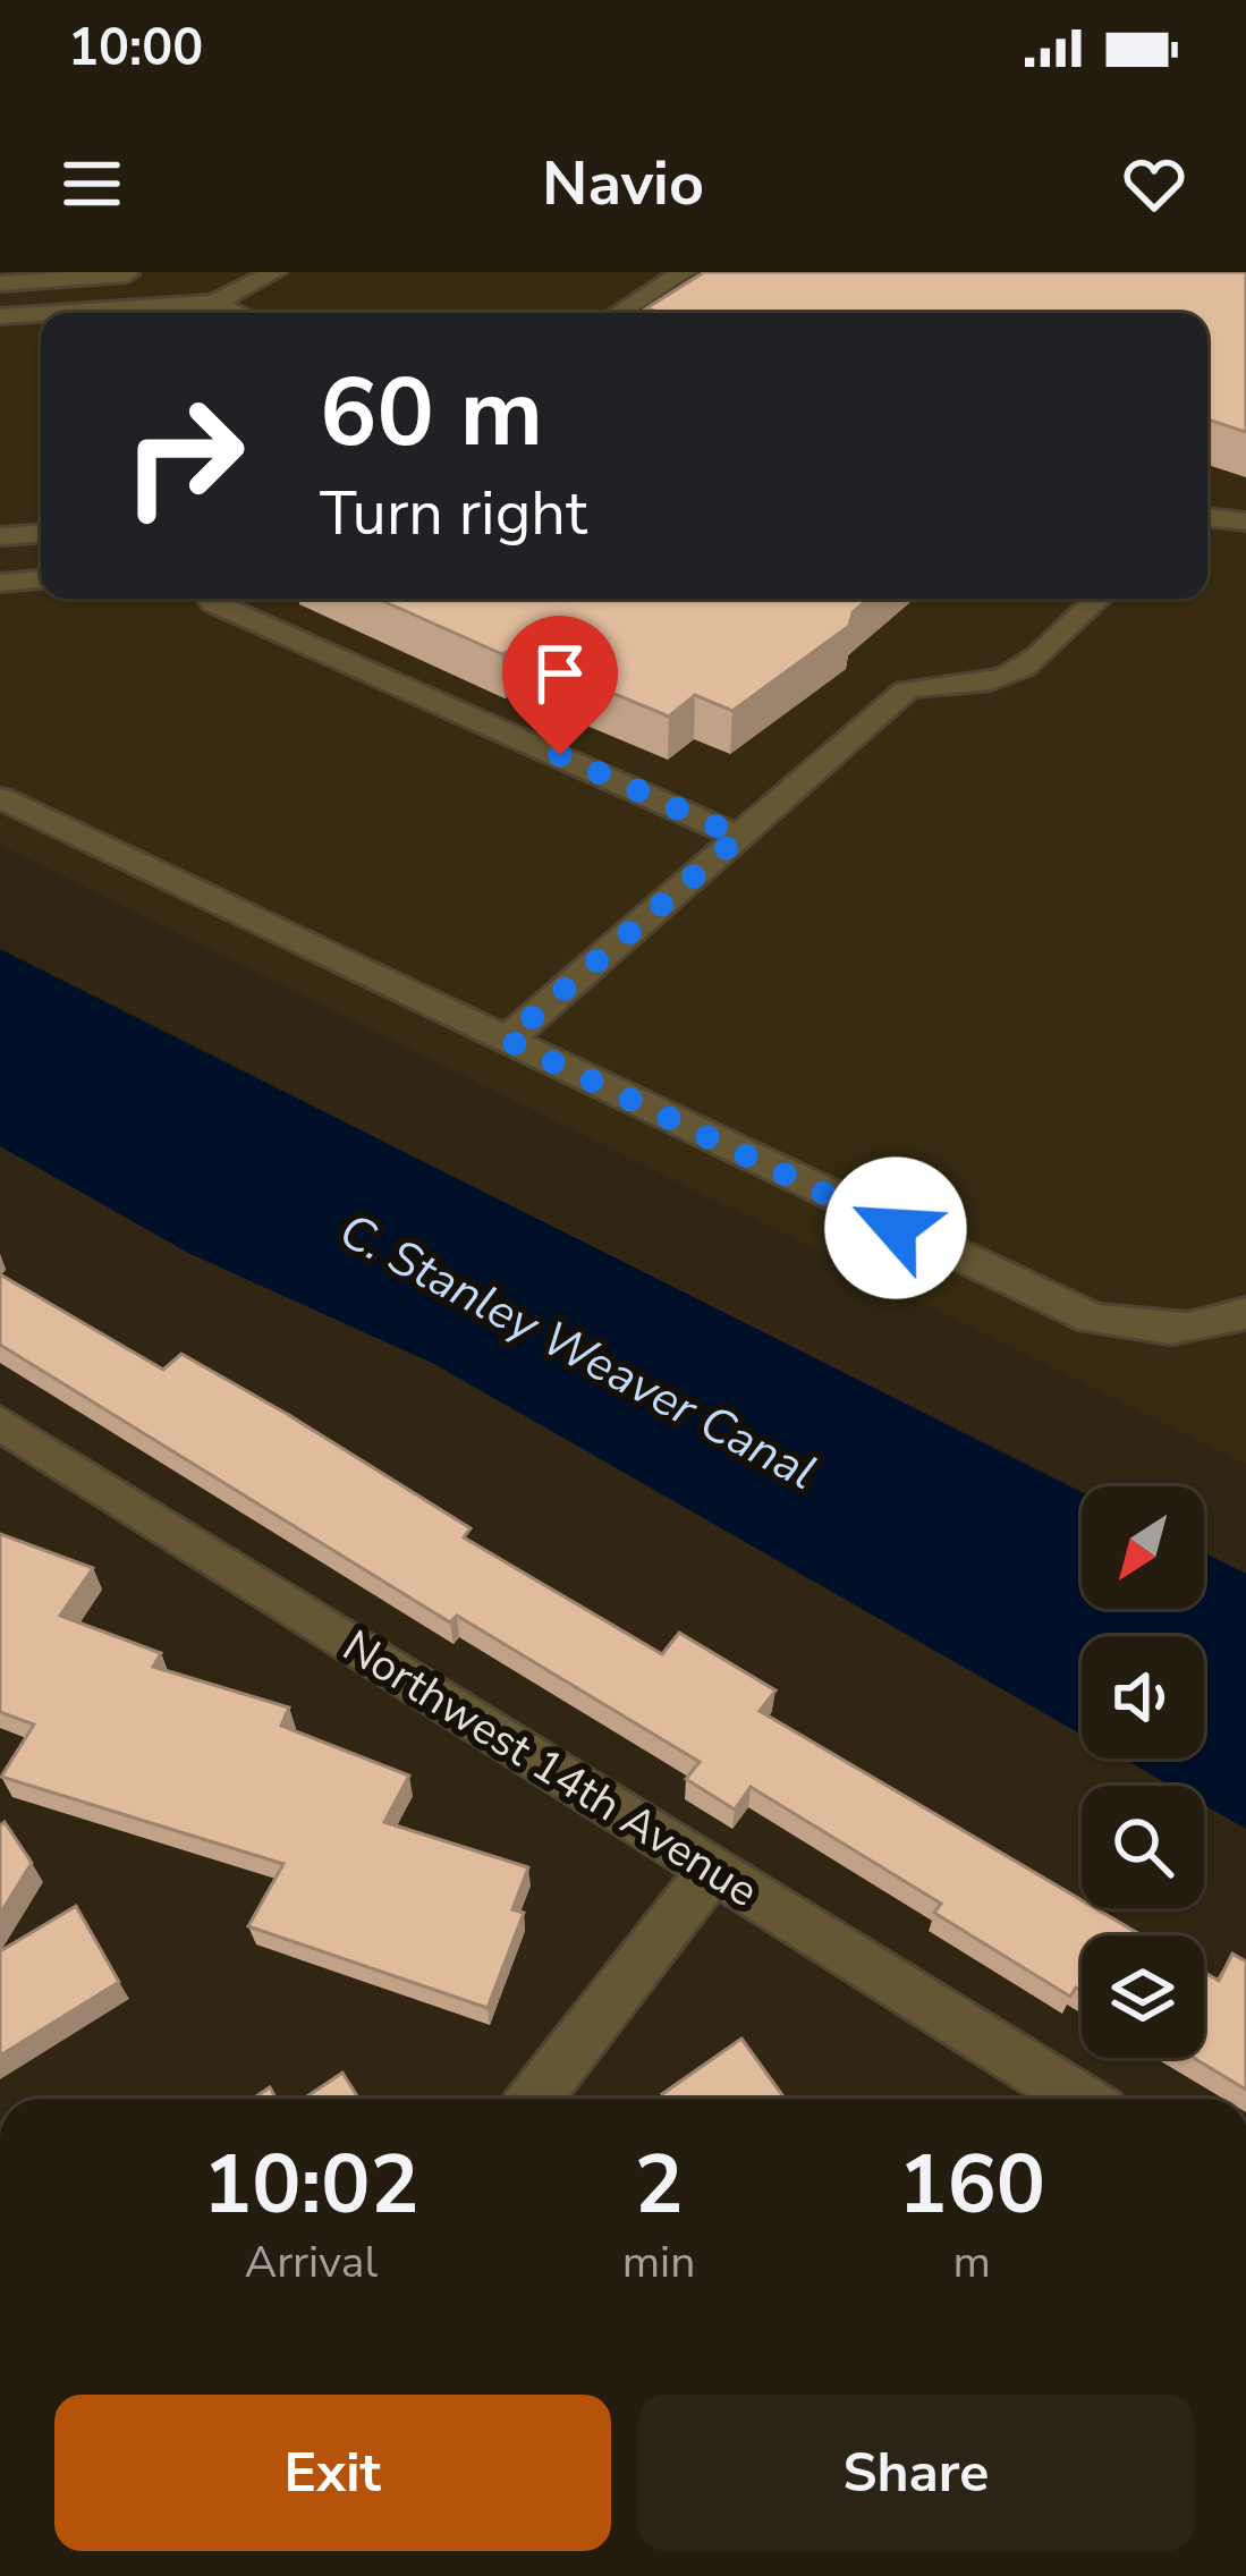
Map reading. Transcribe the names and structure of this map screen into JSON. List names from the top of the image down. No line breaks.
{"streets":{"street":["Northwest 14th Avenue"]},"water":["C. Stanley Weaver Canal"],"north":"bottom left","page":{"status":"10:00","header":"Navio","turn":["60 m","Turn right"],"eta":["10:02","Arrival","2","min","160","m"],"buttons":["Exit","Share"]}}
